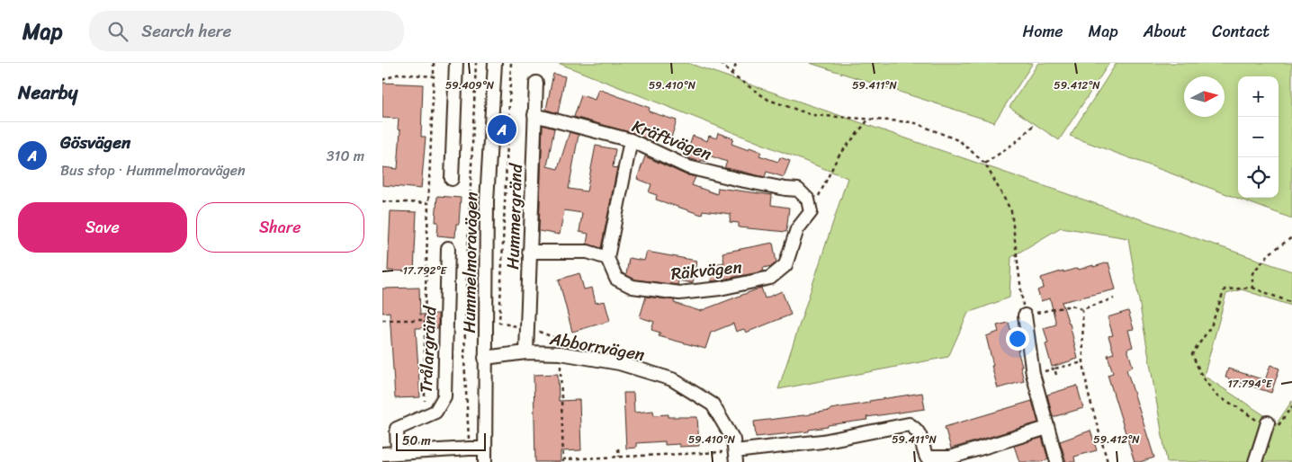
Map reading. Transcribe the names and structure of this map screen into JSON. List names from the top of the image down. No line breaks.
{"streets":{"street":["Kräftvägen","Hummergränd","Hummelmoravägen","Räkvägen","Abborrvägen","Trålargränd"]},"crossings":[["Kräftvägen","Hummergränd"],["Kräftvägen","Räkvägen"],["Hummergränd","Abborrvägen"],["Hummelmoravägen","Abborrvägen"]],"scale_bar":"50 m","north":"right","page":{"header":"Map","search":"Search here","nav":["Home","Map","About","Contact"],"heading":"Nearby","map_buttons":["+","−"],"pins":"A","list":[{"mark":"A","name":"Gösvägen","note":"Bus stop · Hummelmoravägen","value":"310 m"}],"buttons":["Save","Share"],"scale":"50 m"},"coordinates":["59.409°N","59.410°N","59.411°N","59.412°N","17.792°E","17.794°E"]}
